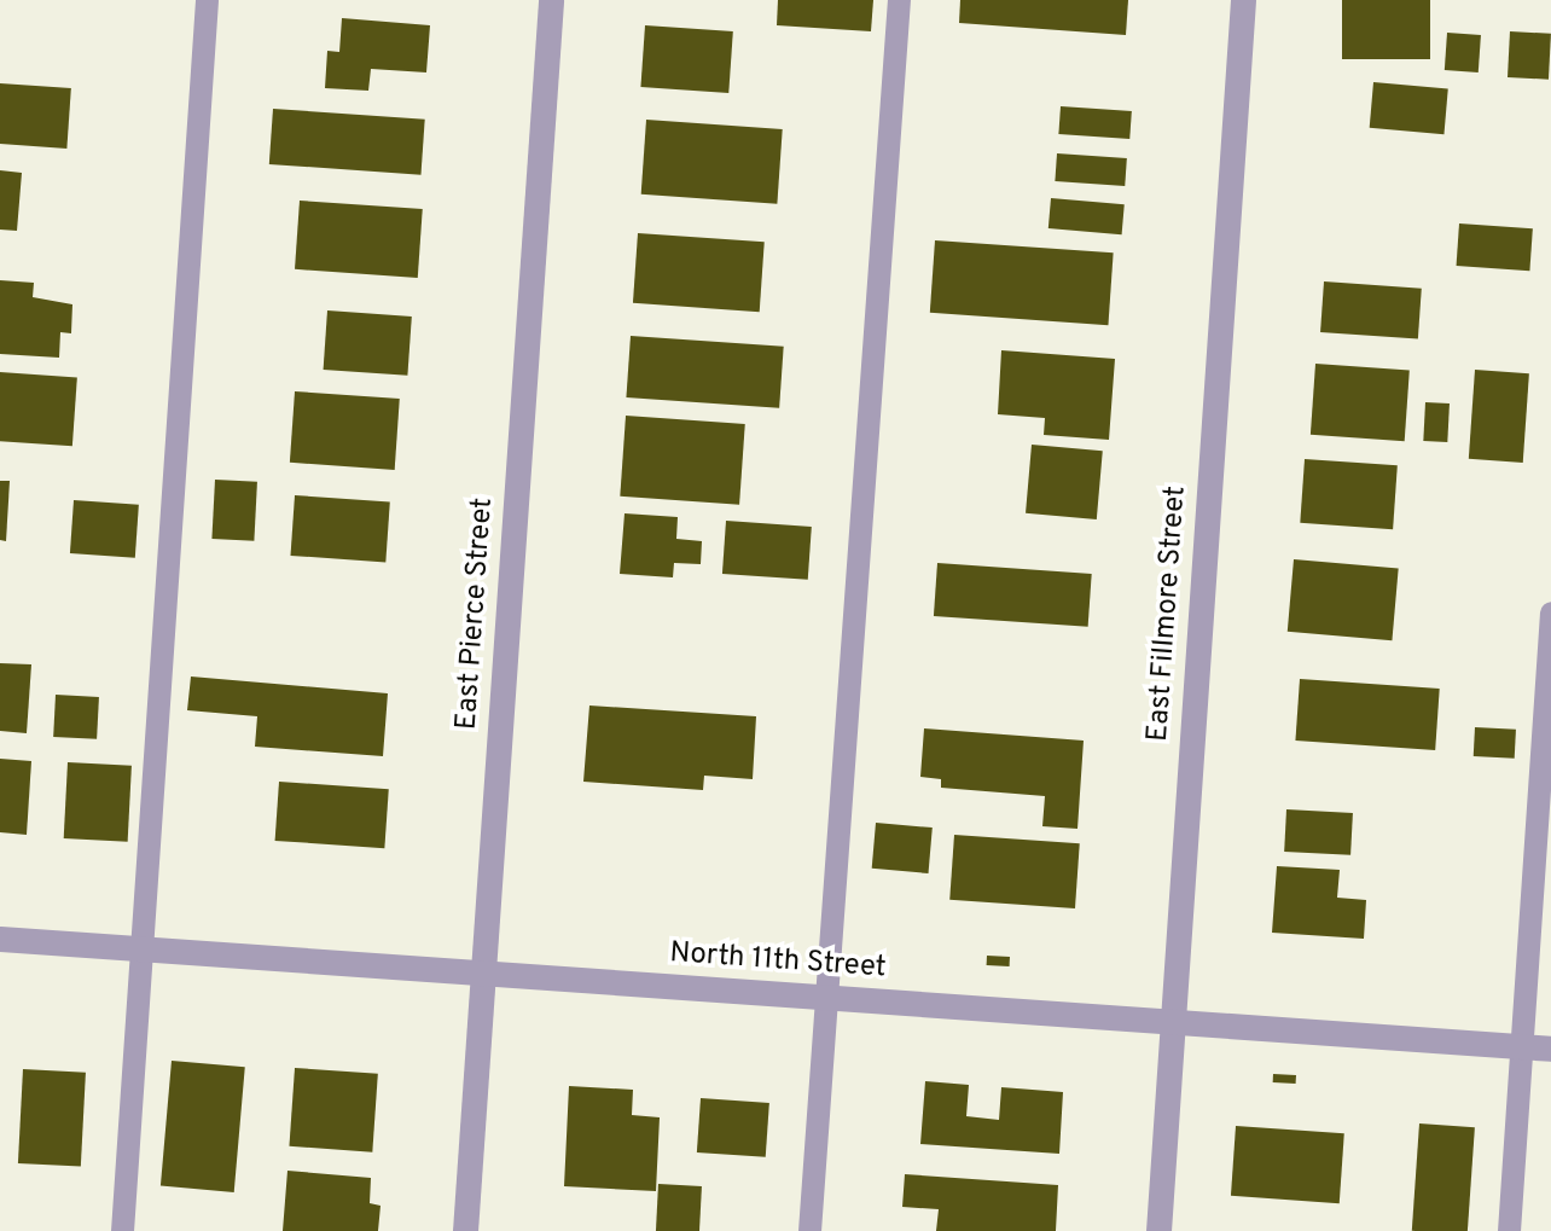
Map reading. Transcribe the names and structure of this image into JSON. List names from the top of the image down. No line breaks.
{"streets":{"street":["East Pierce Street","East Fillmore Street","North 11th Street"]},"crossings":[["East Pierce Street","North 11th Street"],["East Fillmore Street","North 11th Street"]]}
